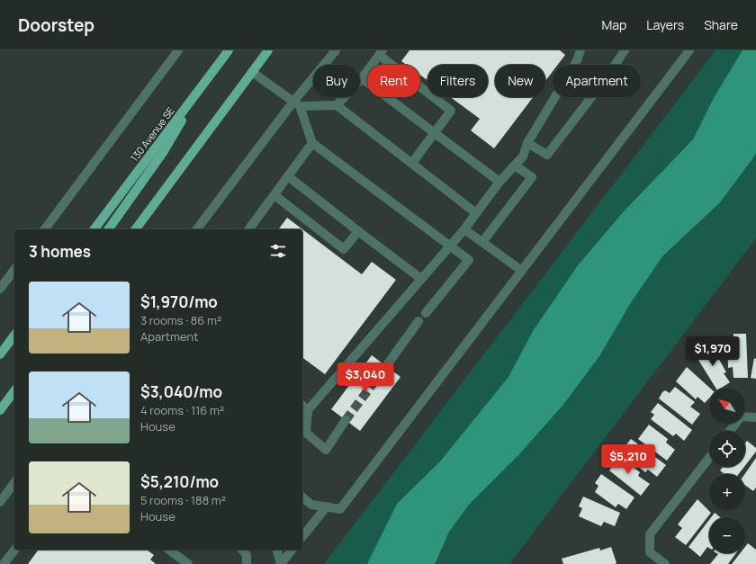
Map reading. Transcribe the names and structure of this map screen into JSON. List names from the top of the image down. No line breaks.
{"streets":{"main road":["130 Avenue SE"]},"north":"top left","page":{"header":"Doorstep","nav":["Map","Layers","Share"],"chip":["Buy","Rent","Filters","New","Apartment"],"heading":"3 homes","list":[{"name":"$1,970/mo","note":"3 rooms · 86 m² · Apartment"},{"name":"$3,040/mo","note":"4 rooms · 116 m² · House"},{"name":"$5,210/mo","note":"5 rooms · 188 m² · House"}],"price":["$1,970","$3,040","$5,210"],"map_buttons":["+","−"]}}
